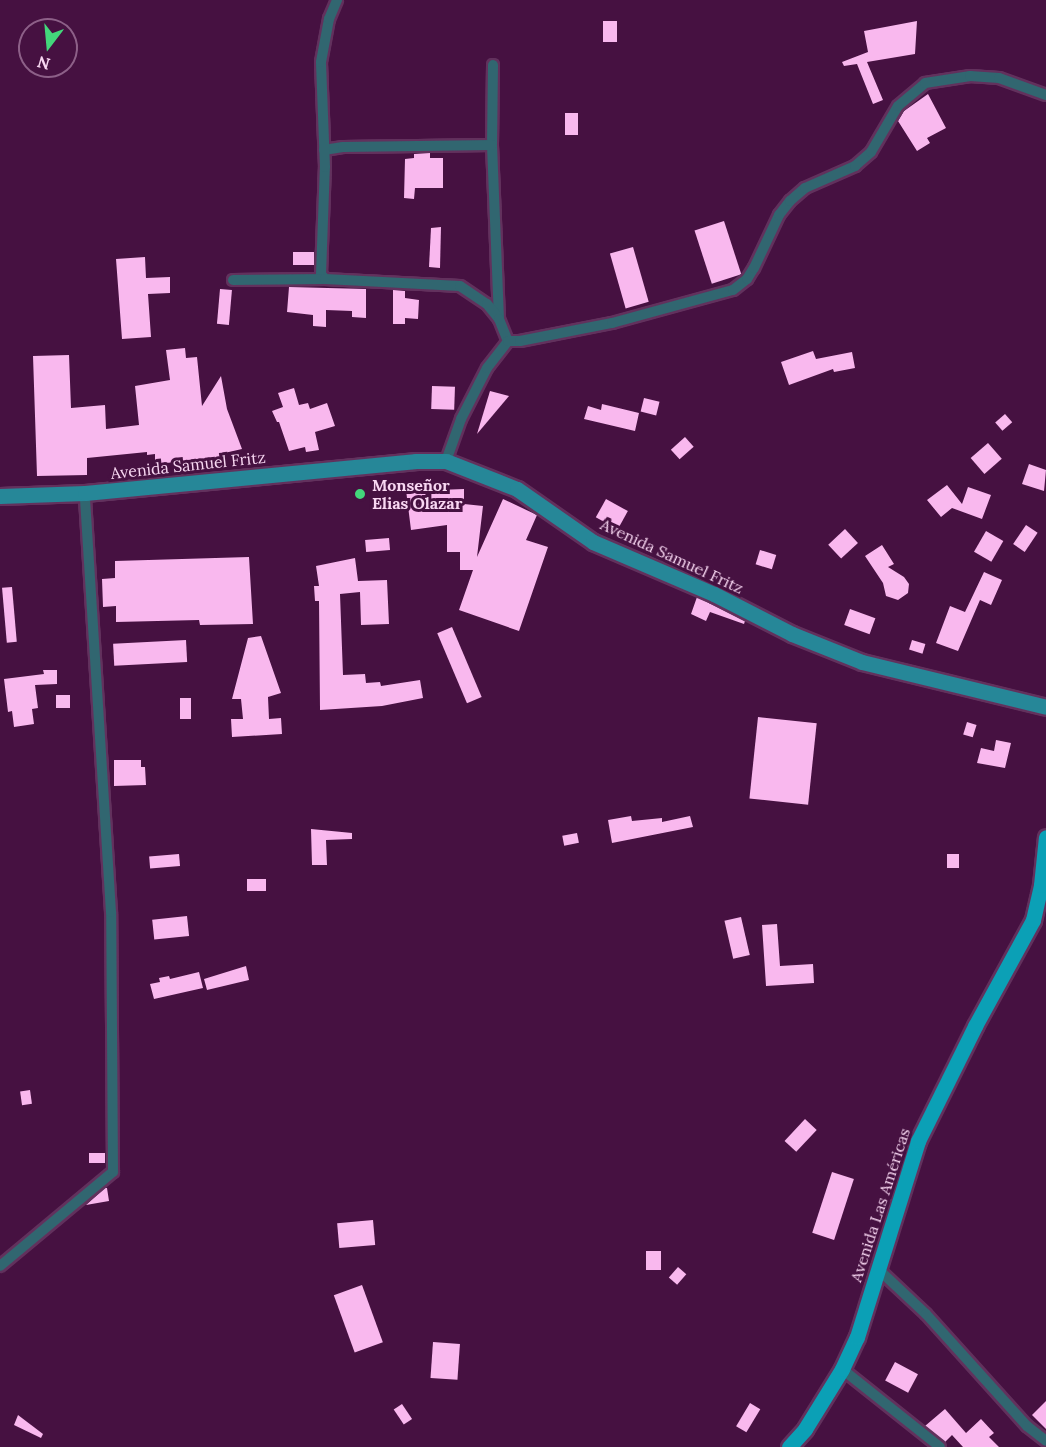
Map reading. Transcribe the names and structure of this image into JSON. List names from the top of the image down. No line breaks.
{"streets":{"main road":["Avenida Las Américas"],"street":["Avenida Samuel Fritz"]},"places":["Monseñor Elias Olazar"],"north":"bottom"}
